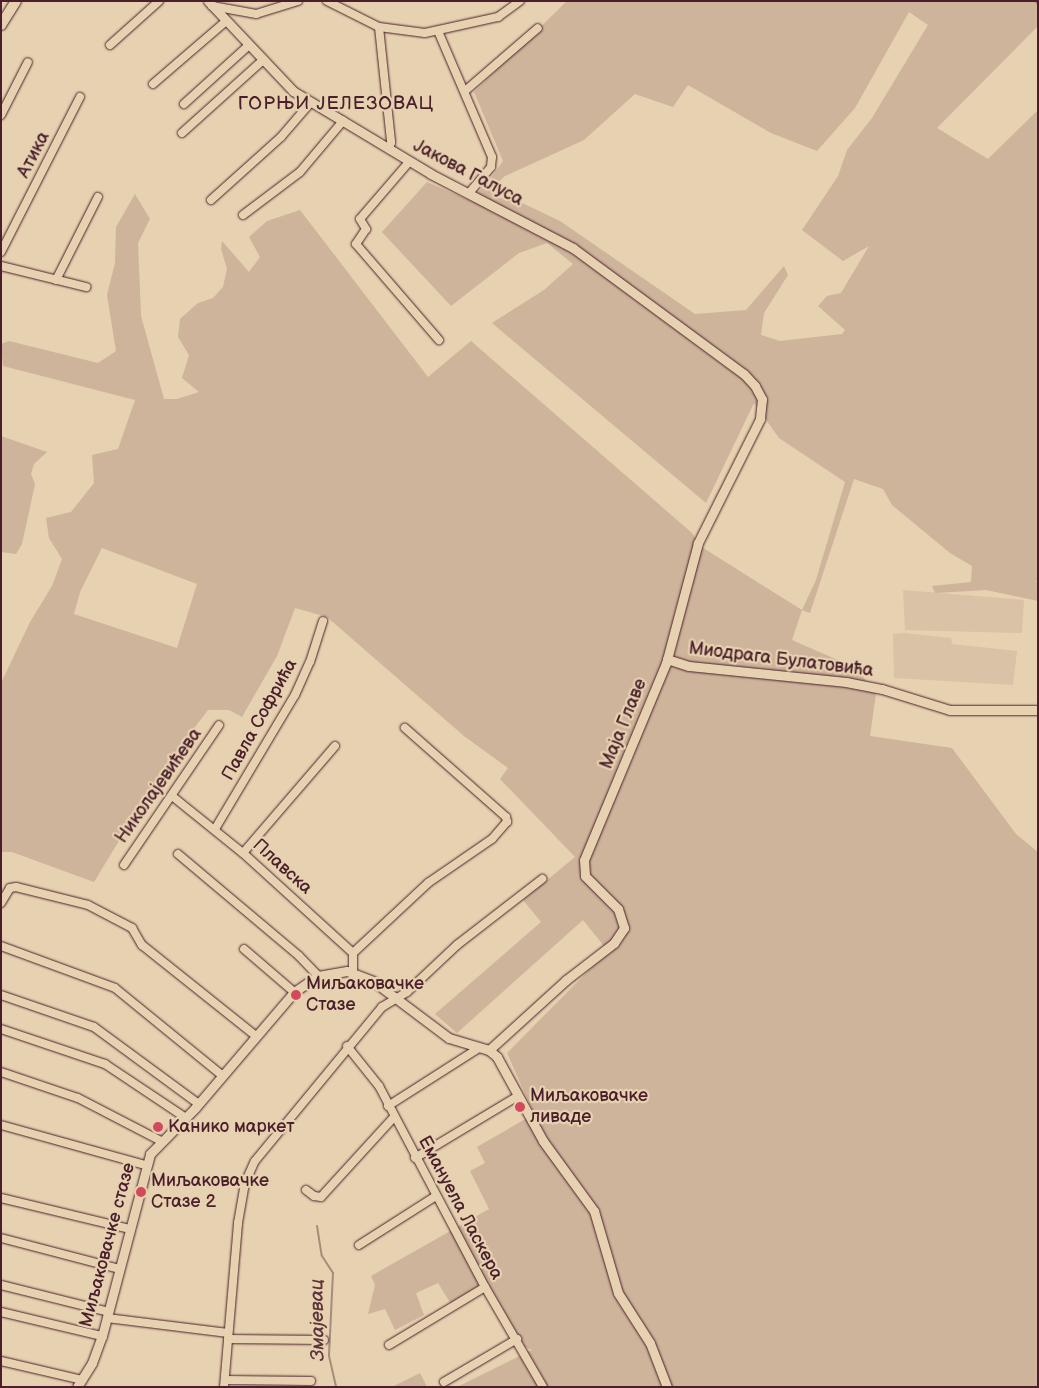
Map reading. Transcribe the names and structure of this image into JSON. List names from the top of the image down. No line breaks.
{"streets":{"street":["Атика","Јакова Галуса","Миодрага Булатовића","Павла Софрића","Маја Главе","Николајевићева","Плавска","Емануела Ласкера","Миљаковачке стазе"]},"crossings":[["Јакова Галуса","Маја Главе"],["Миодрага Булатовића","Маја Главе"],["Павла Софрића","Плавска"],["Николајевићева","Плавска"]],"districts":["ГОРЊИ ЈЕЛЕЗОВАЦ"],"water":["Змајевац"],"places":["Миљаковачке Стазе","Миљаковачке ливаде","Канико маркет","Миљаковачке Стазе 2"]}
